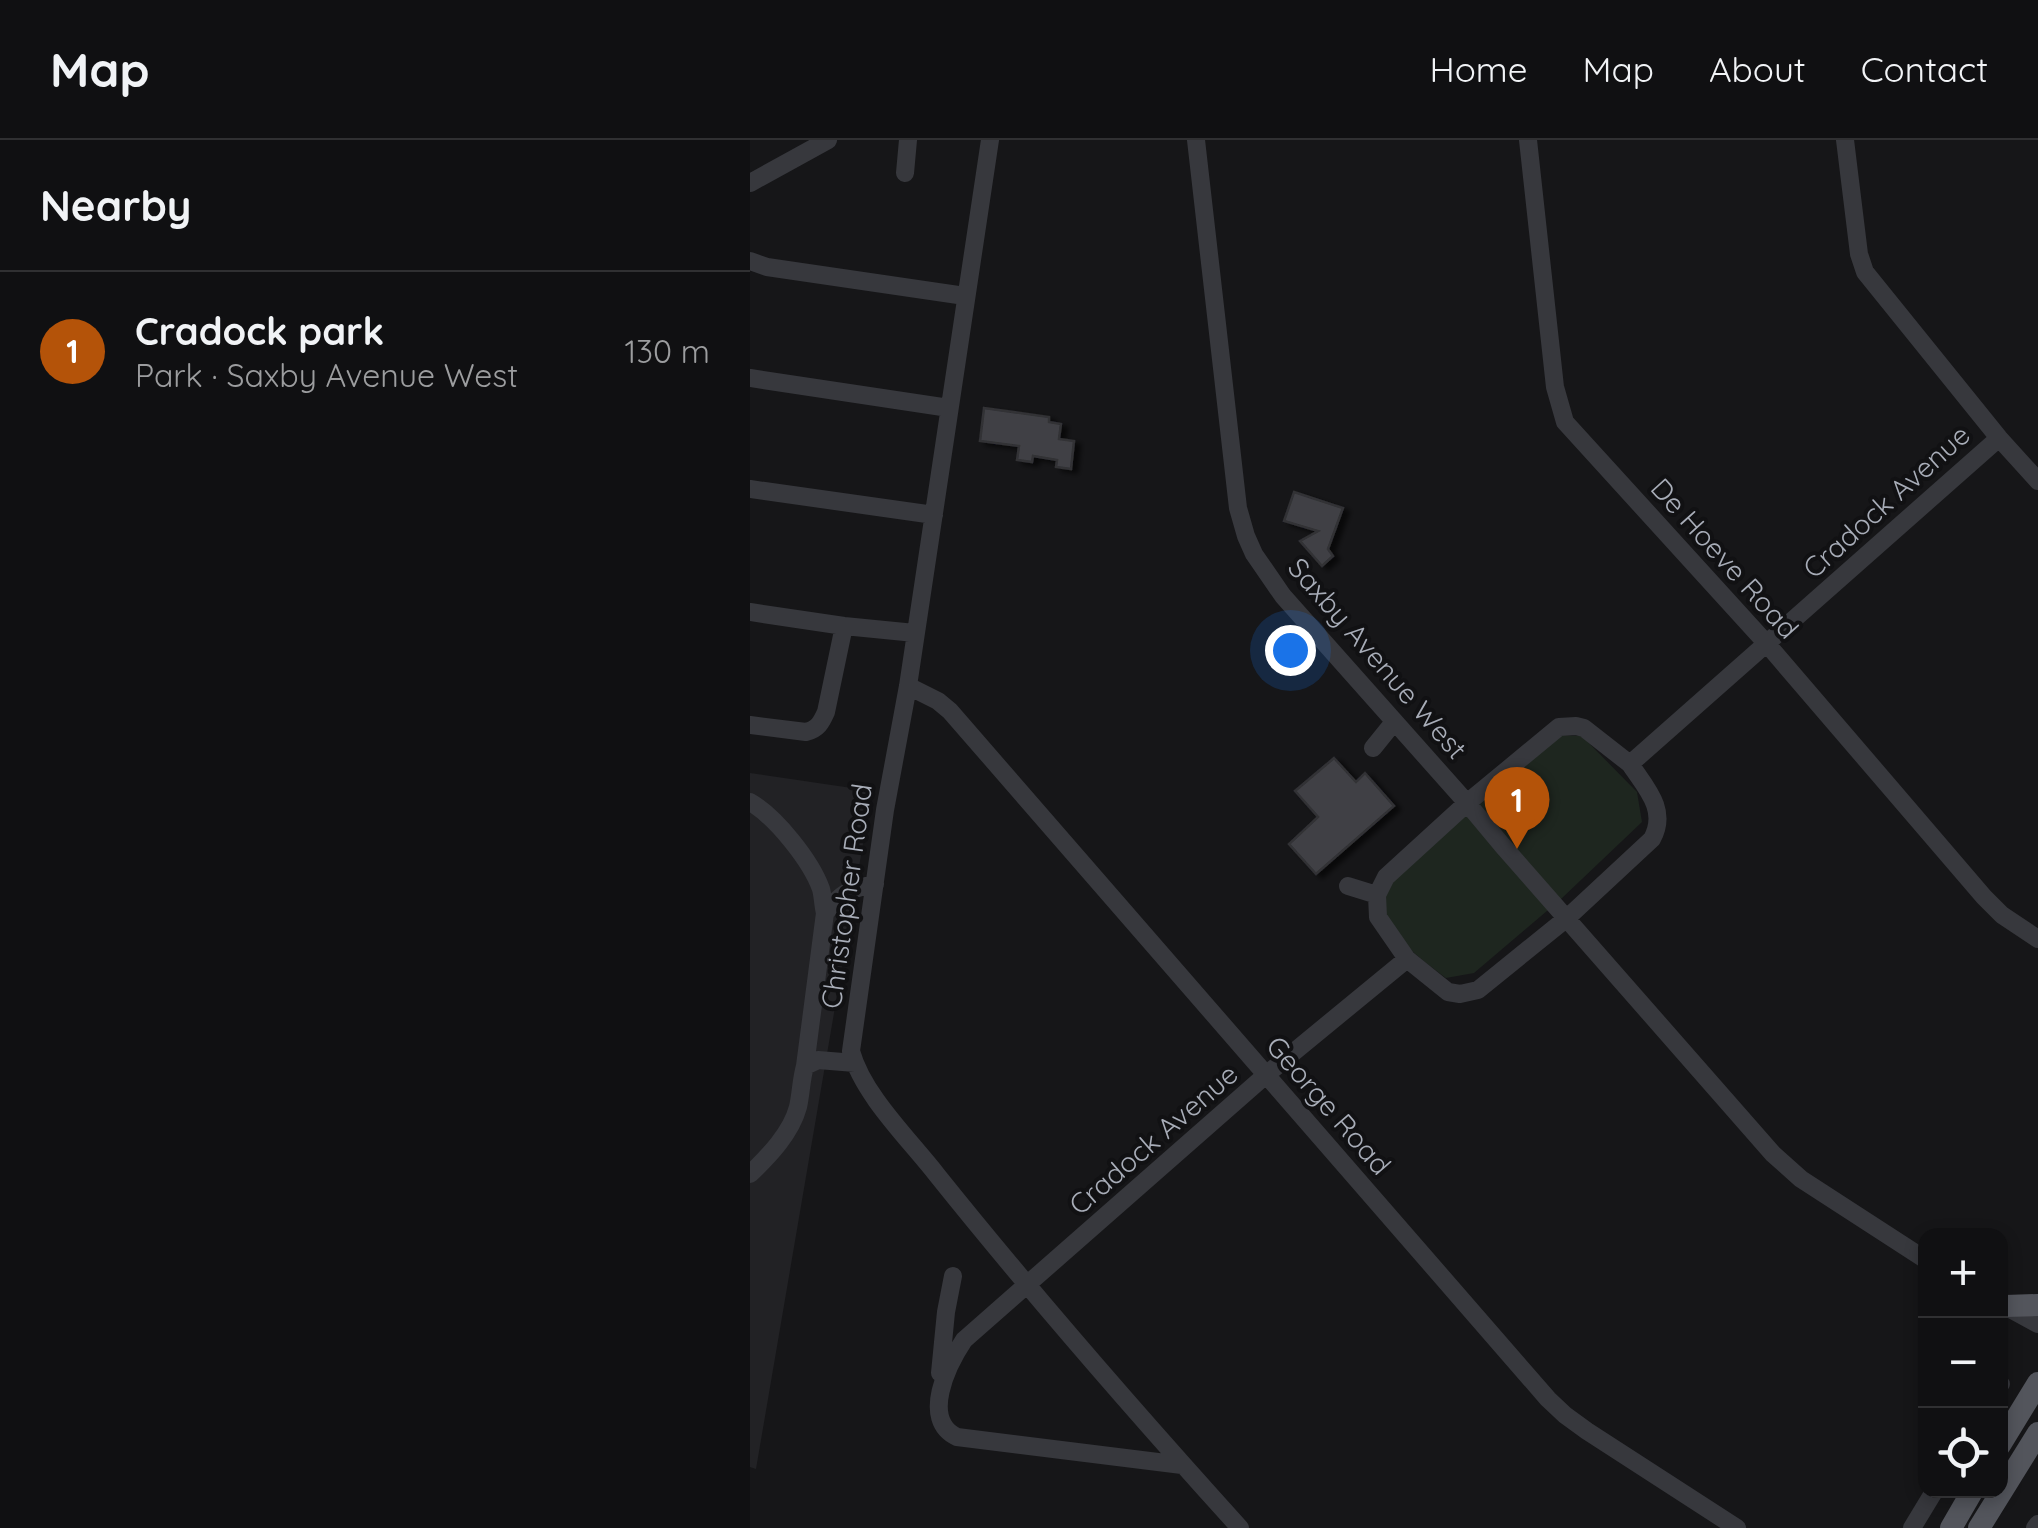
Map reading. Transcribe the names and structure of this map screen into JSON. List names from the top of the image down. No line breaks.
{"streets":{"street":["Cradock Avenue","De Hoeve Road","Saxby Avenue West","Christopher Road","George Road"]},"crossings":[["Cradock Avenue","De Hoeve Road"],["Cradock Avenue","George Road"],["Christopher Road","George Road"]],"page":{"header":"Map","nav":["Home","Map","About","Contact"],"heading":"Nearby","list":[{"mark":"1","name":"Cradock park","note":"Park · Saxby Avenue West","value":"130 m"}],"pins":"1","map_buttons":["+","−"]}}
